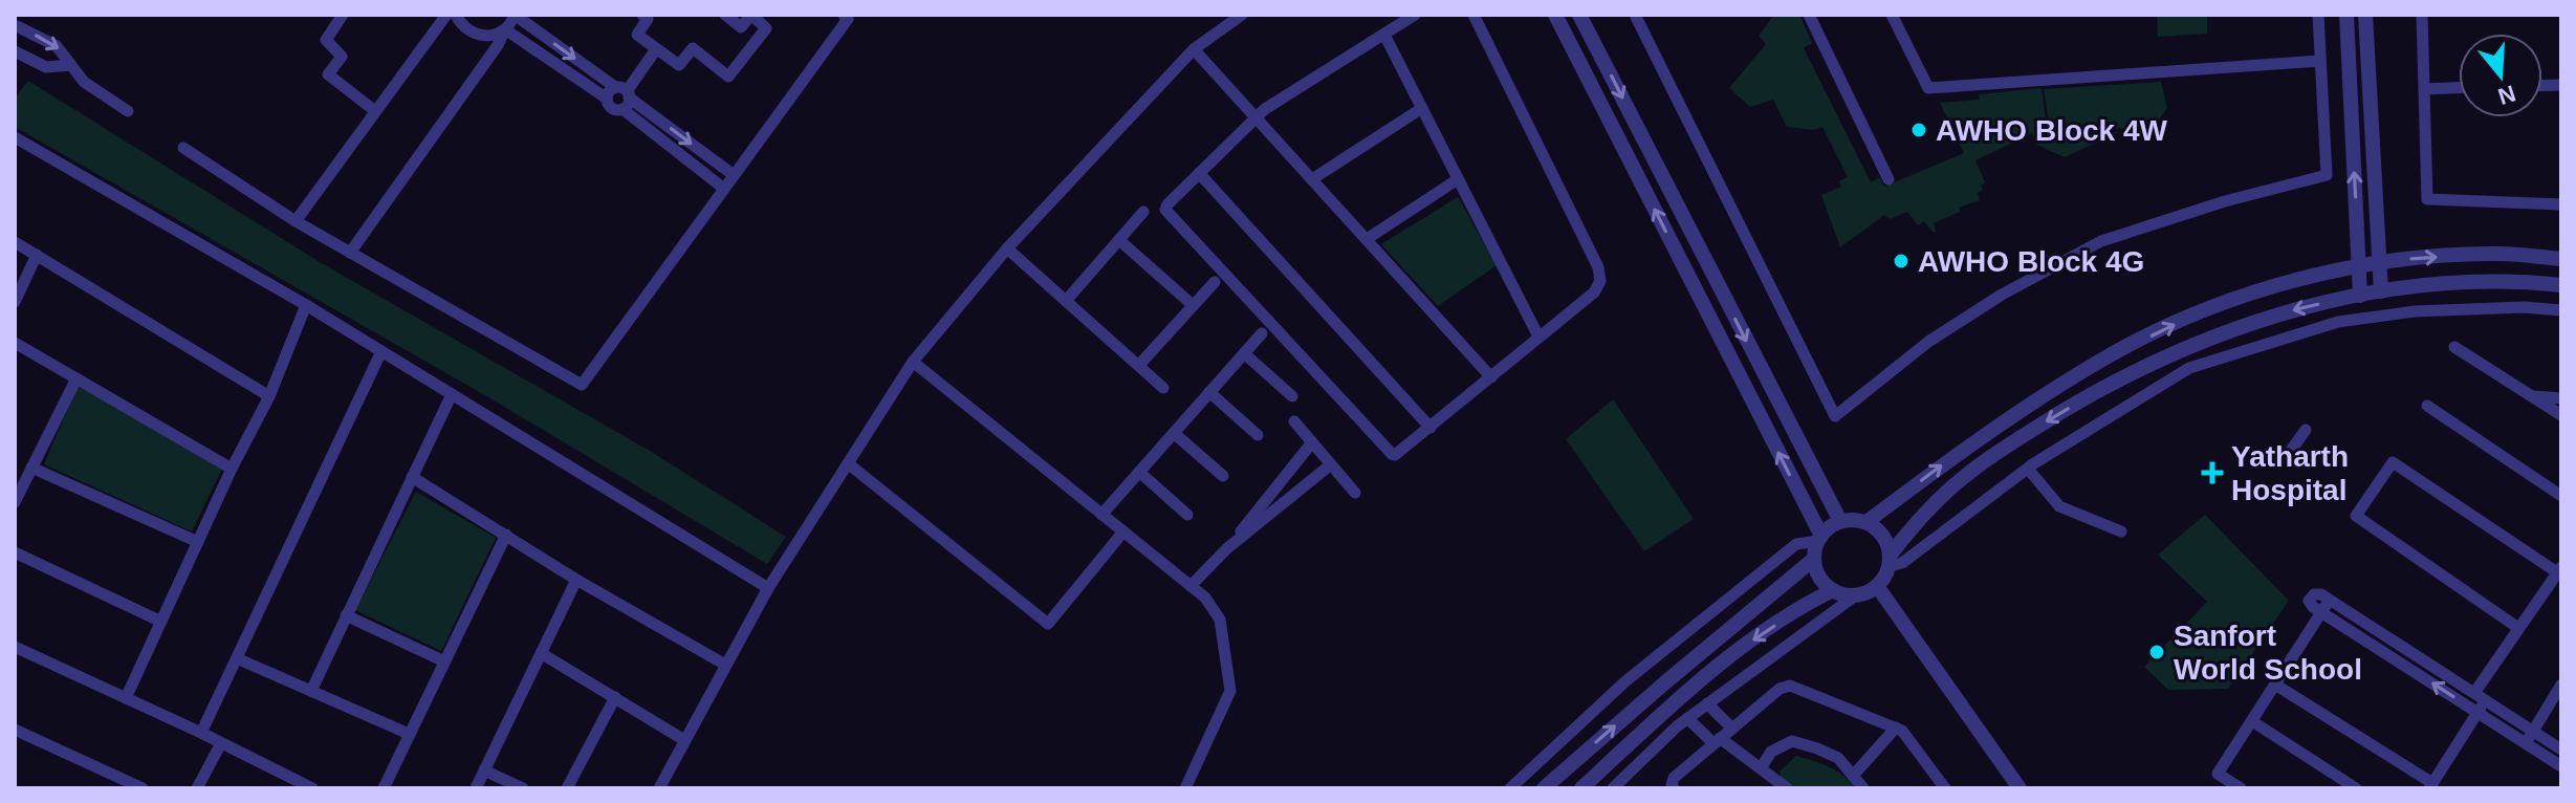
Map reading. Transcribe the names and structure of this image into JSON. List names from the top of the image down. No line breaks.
{"places":{"other":["AWHO Block 4W","AWHO Block 4G","Sanfort World School"],"health":["Yatharth Hospital"]},"north":"bottom"}
